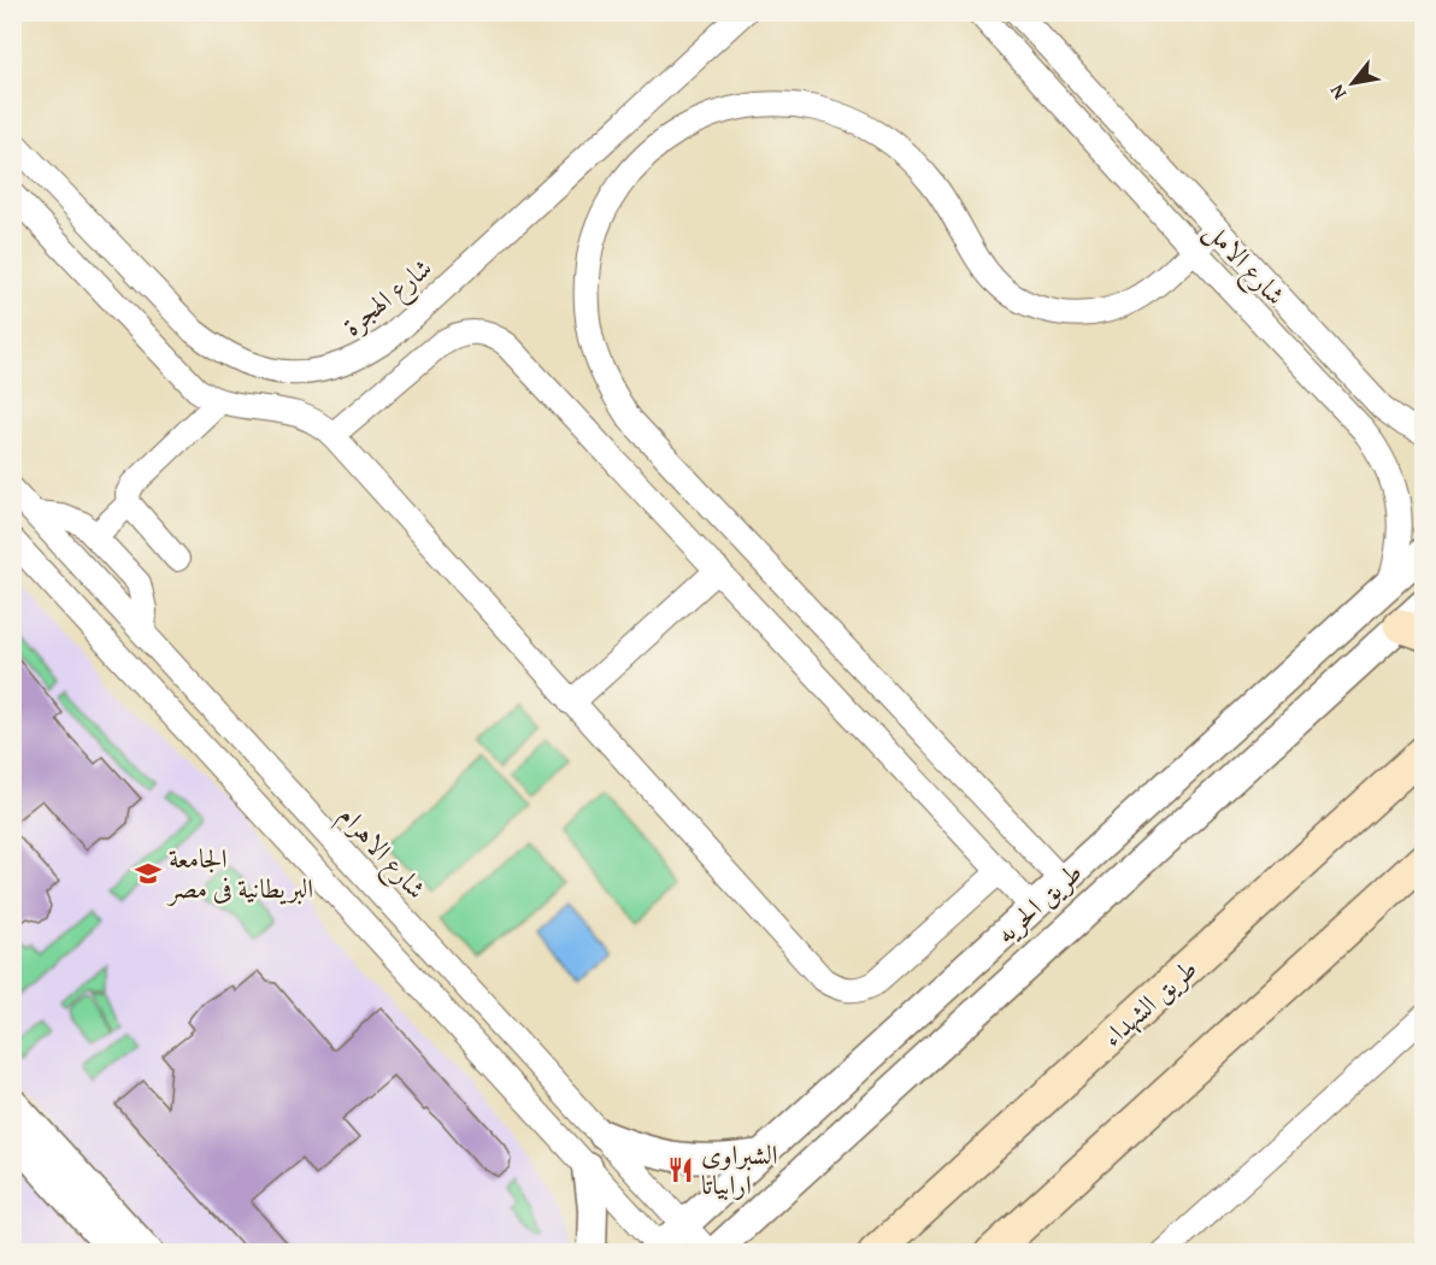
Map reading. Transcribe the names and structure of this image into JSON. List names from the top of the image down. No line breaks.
{"streets":{"main road":["طريق الشهداء"],"street":["شارع الامل","شارع الهجرة","شارع الاهرام","طريق الحريه"]},"crossings":[["شارع الامل","طريق الحريه"],["شارع الاهرام","طريق الحريه"]],"places":{"school or university":["الجامعة البريطانية فى مصر"],"restaurant":["الشبراوى ارابياتا"]},"north":"bottom left"}
